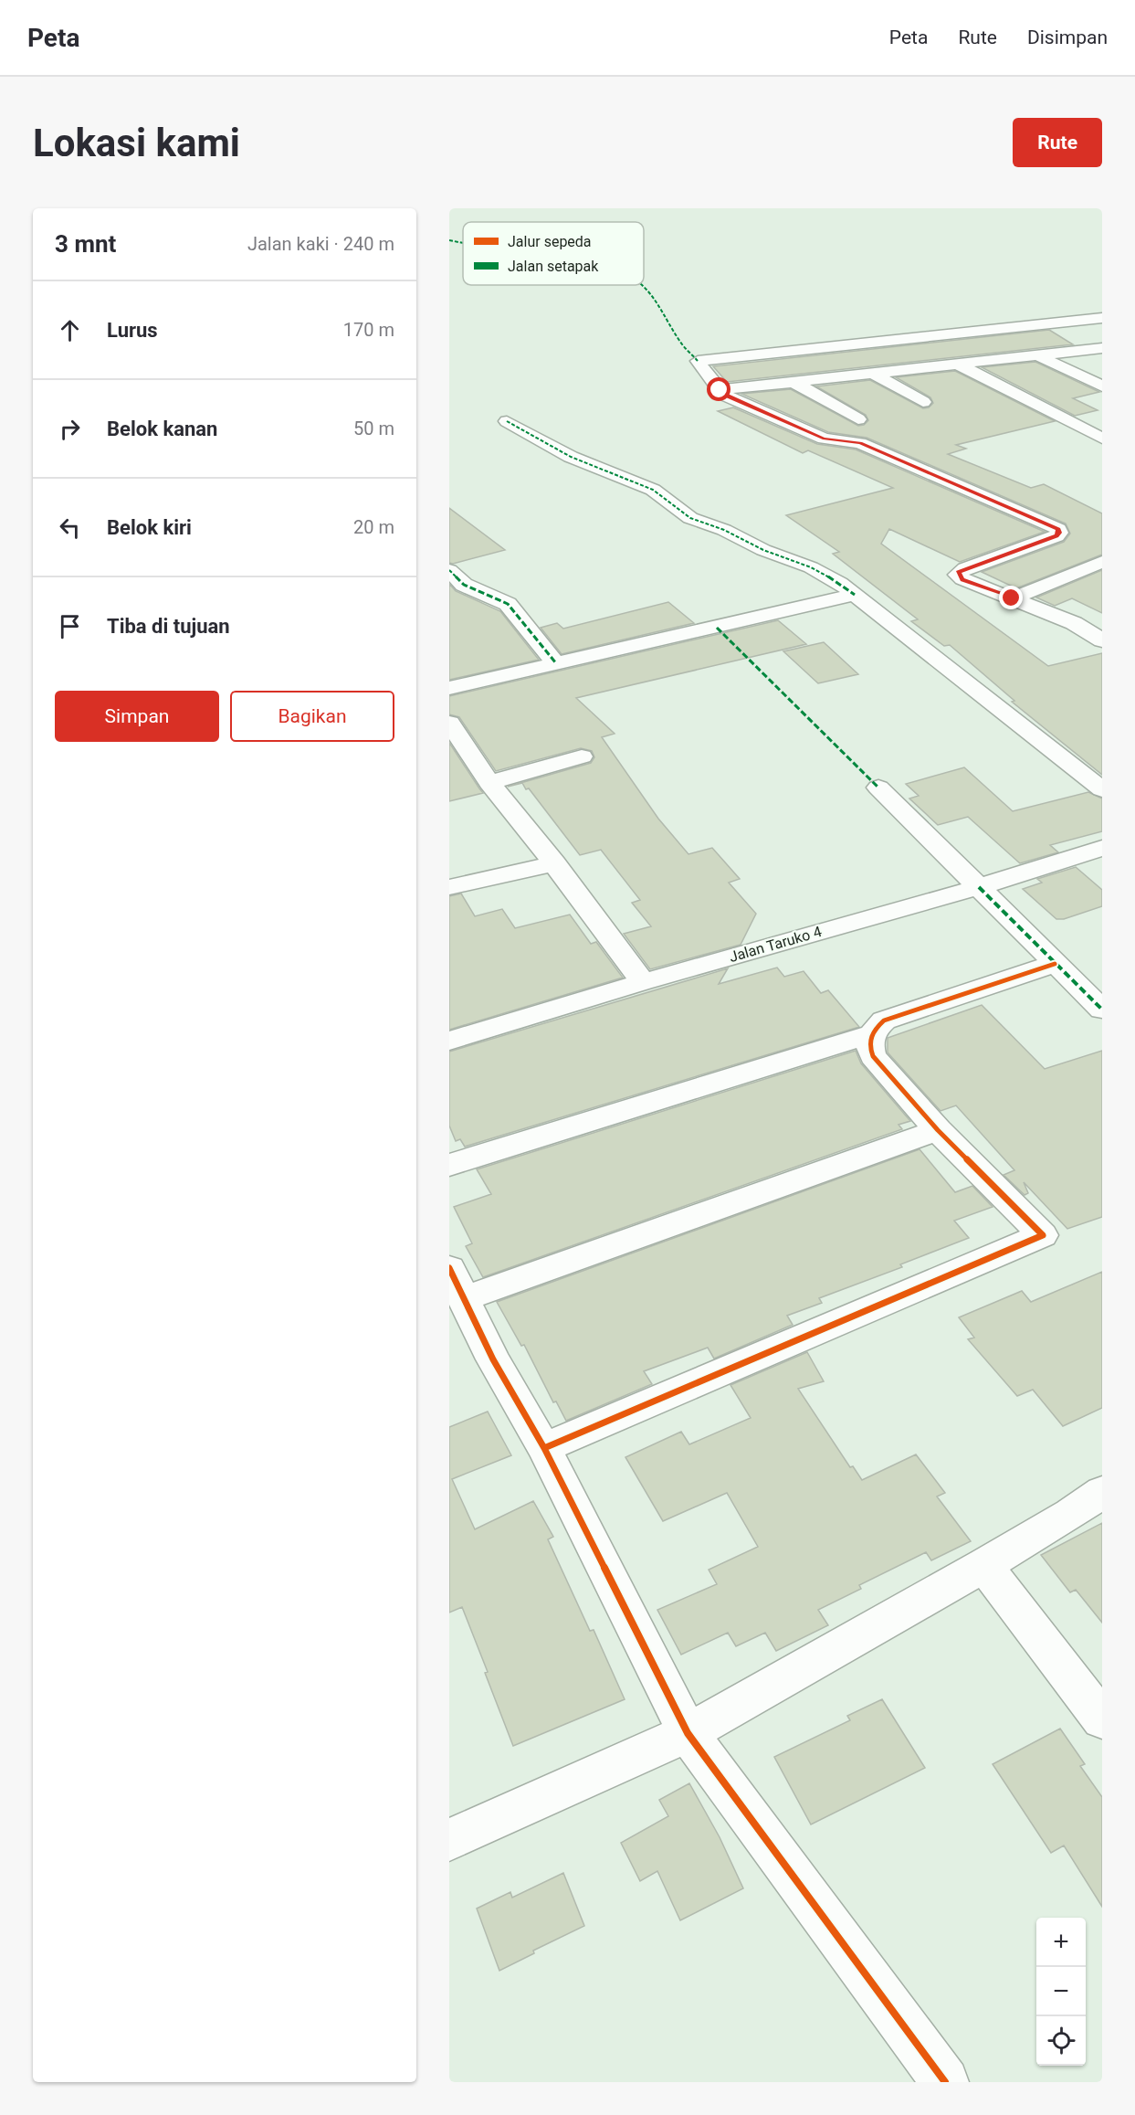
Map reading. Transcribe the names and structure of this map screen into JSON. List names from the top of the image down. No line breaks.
{"streets":{"street":["Jalan Taruko 4"]},"legend":["Jalur sepeda","Jalan setapak"],"page":{"header":"Peta","nav":["Peta","Rute","Disimpan"],"buttons":["Rute",["Simpan","Bagikan"]],"title":"Lokasi kami","heading":["3 mnt","Jalan kaki · 240 m"],"list":[["Lurus","170 m"],["Belok kanan","50 m"],["Belok kiri","20 m"],"Tiba di tujuan"],"map_buttons":["+","−"]}}
